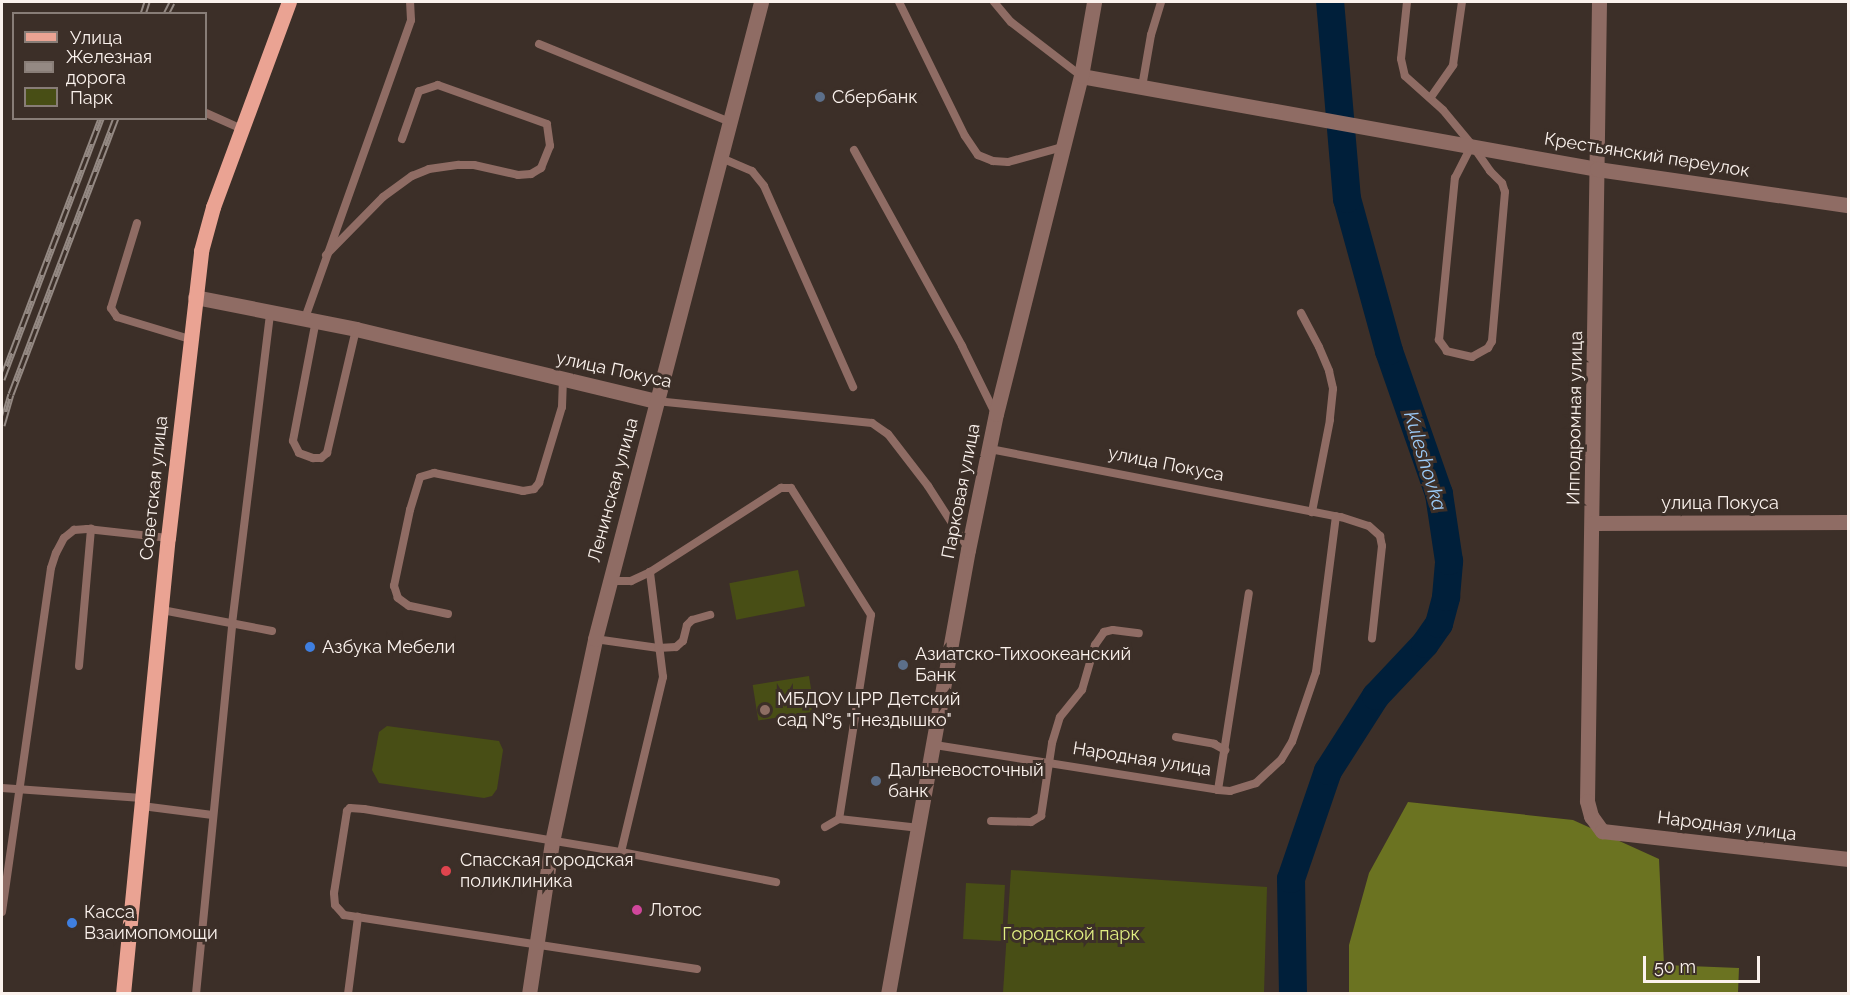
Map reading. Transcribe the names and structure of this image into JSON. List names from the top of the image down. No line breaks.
{"streets":{"main road":["Советская улица"],"street":["Крестьянский переулок","улица Покуса","Ипподромная улица","Ленинская улица","Парковая улица","Народная улица"]},"crossings":[["Крестьянский переулок","Ипподромная улица"],["Крестьянский переулок","Парковая улица"],["улица Покуса","Ипподромная улица"],["улица Покуса","Советская улица"],["улица Покуса","Ленинская улица"],["улица Покуса","Парковая улица"],["Ипподромная улица","Народная улица"],["Парковая улица","Народная улица"]],"water":["Kuleshovka"],"parks":["Городской парк"],"places":["Сбербанк","Азбука Мебели","Азиатско-Тихоокеанский Банк","МБДОУ ЦРР Детский сад №5 \"Гнездышко\"","Дальневосточный банк","Спасская городская поликлиника","Лотос","Касса Взаимопомощи"],"legend":["Улица","Железная дорога","Парк"],"scale_bar":"50 m"}
